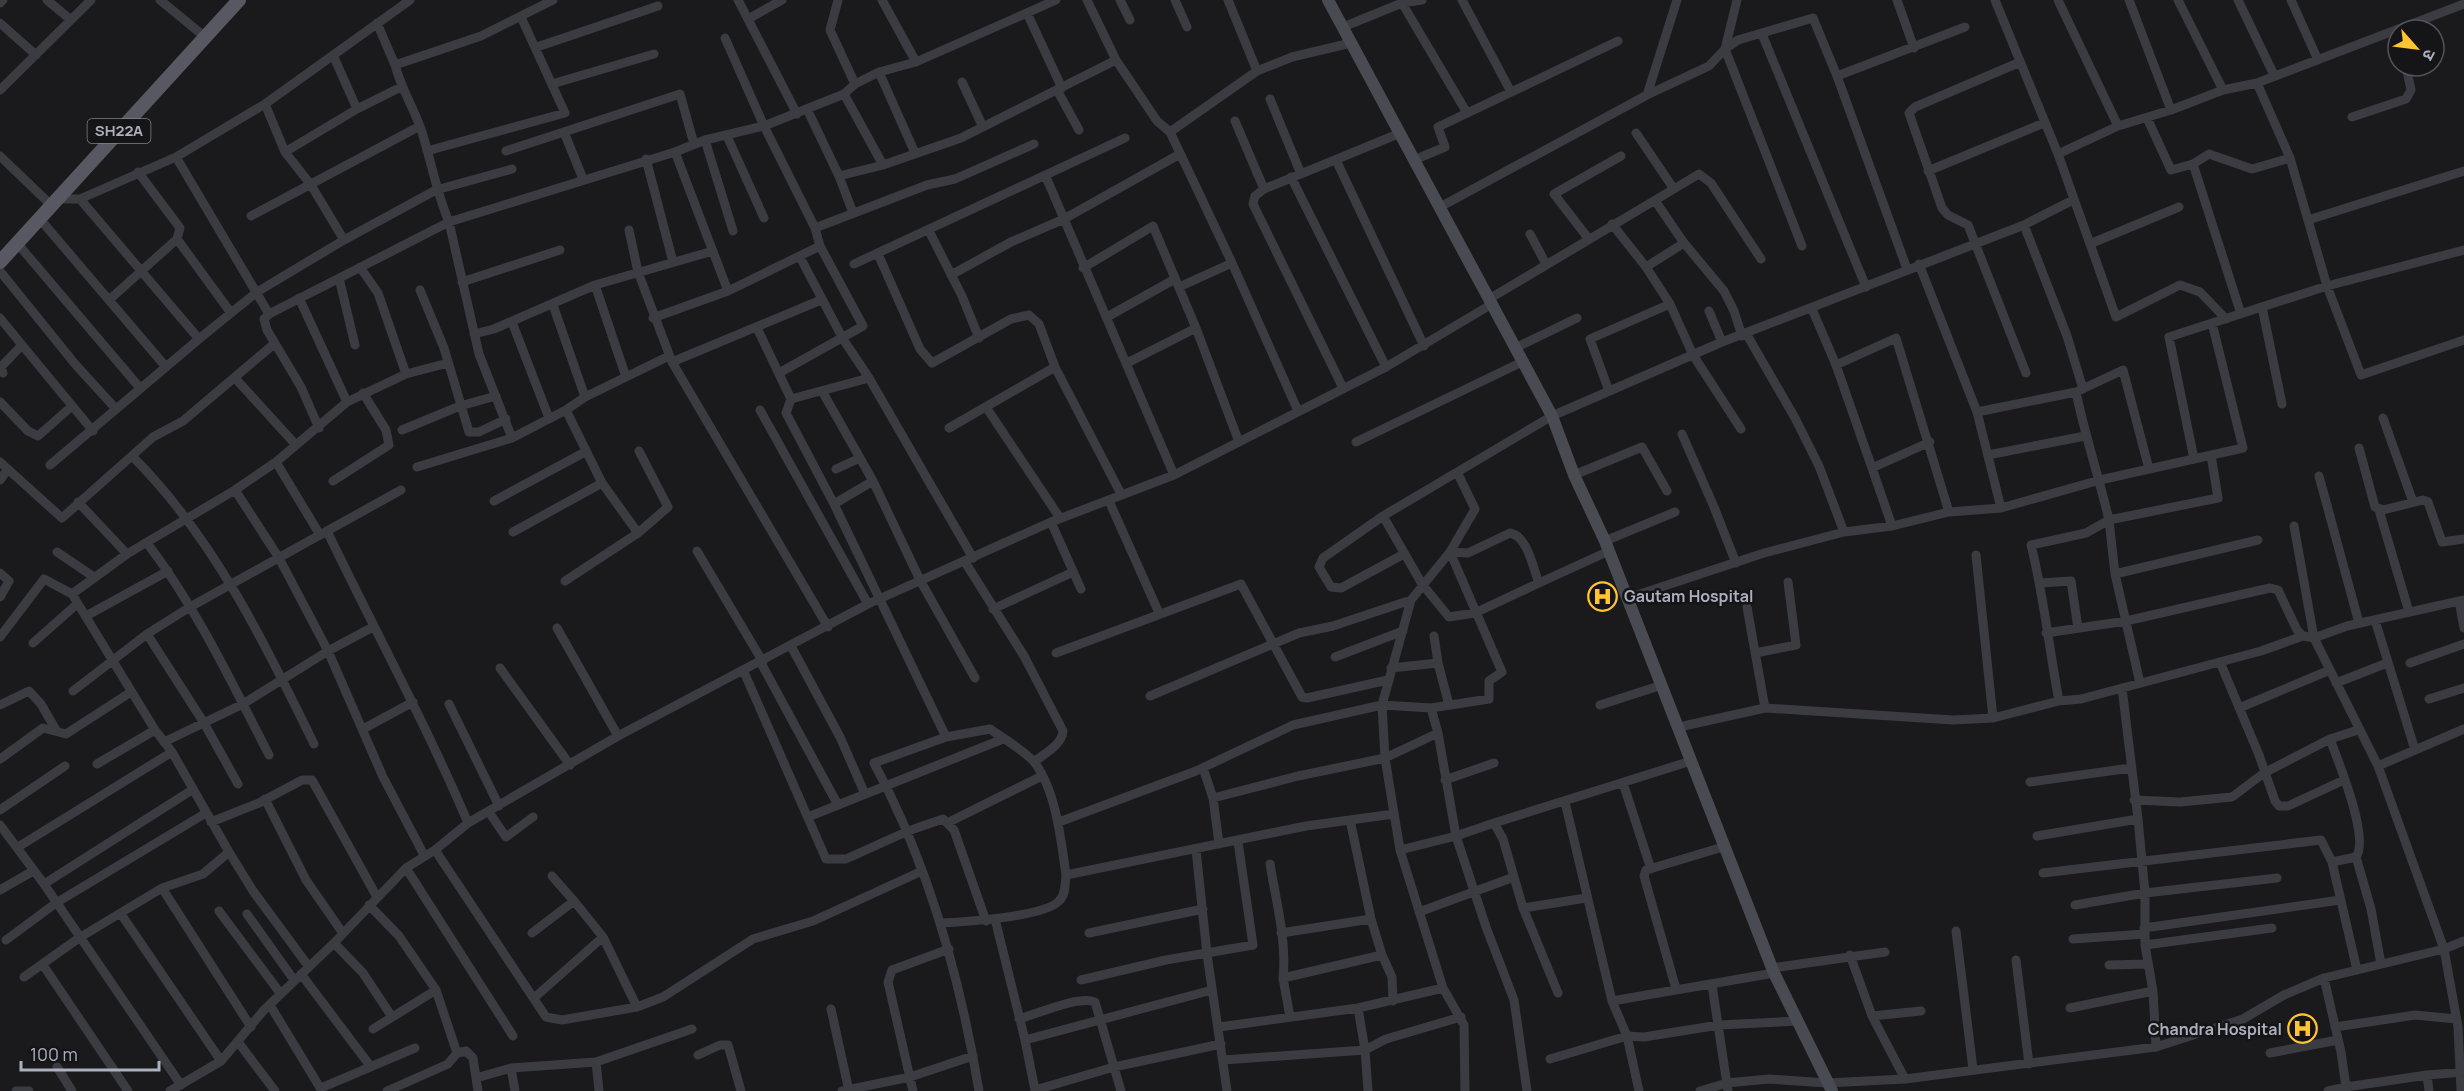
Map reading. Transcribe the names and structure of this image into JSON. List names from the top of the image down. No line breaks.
{"streets":{"main road":["SH22A"]},"places":{"hospital":["Gautam Hospital","Chandra Hospital"]},"scale_bar":"100 m","north":"bottom right"}
